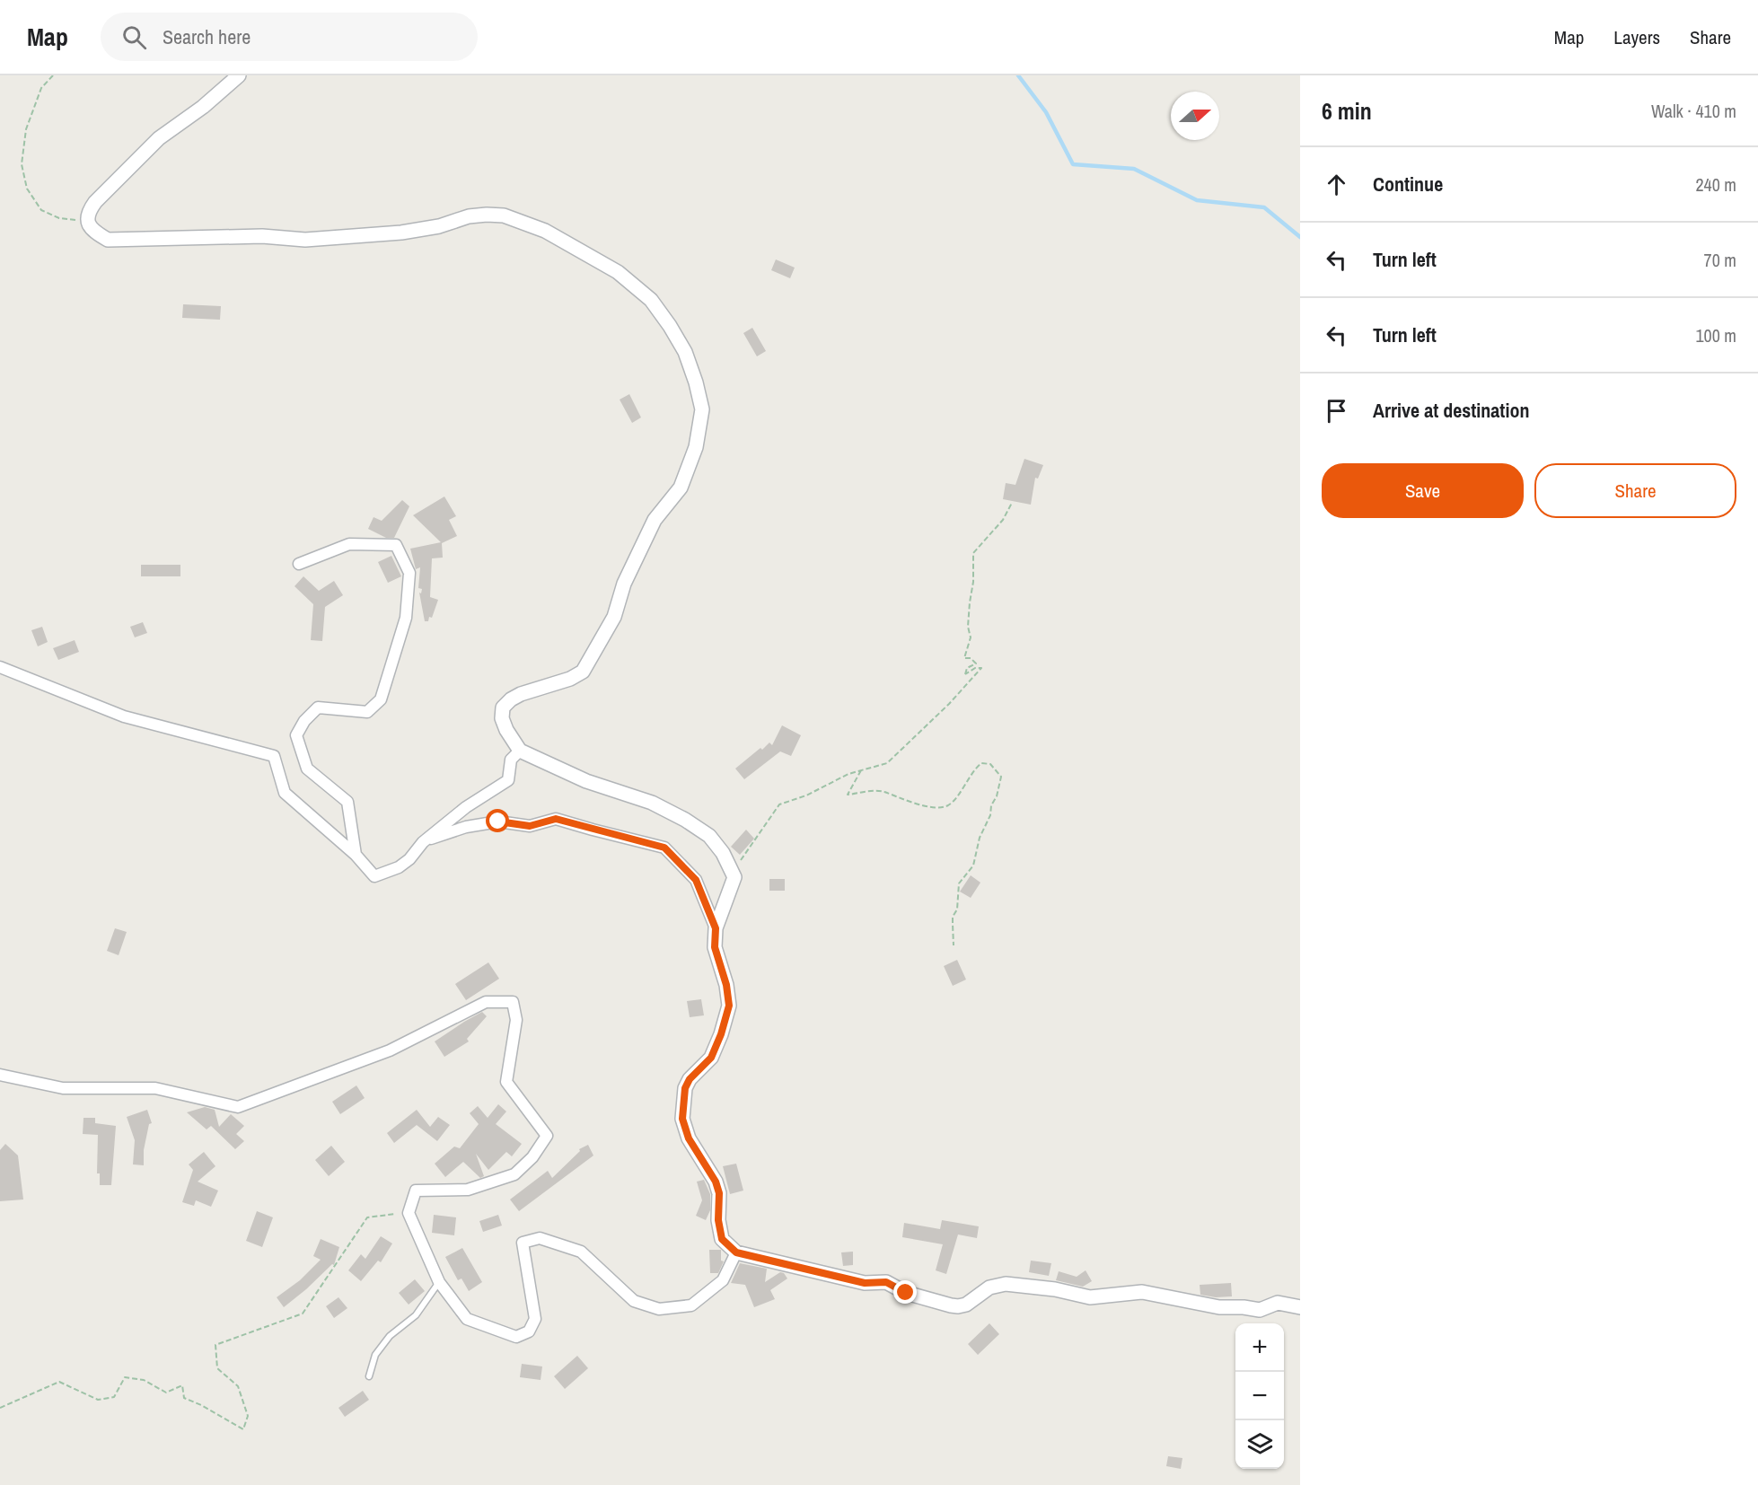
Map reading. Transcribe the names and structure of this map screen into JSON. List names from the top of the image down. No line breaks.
{"north":"right","page":{"header":"Map","search":"Search here","nav":["Map","Layers","Share"],"heading":["6 min","Walk · 410 m"],"list":[["Continue","240 m"],["Turn left","70 m"],["Turn left","100 m"],"Arrive at destination"],"buttons":["Save","Share"],"map_buttons":["+","−"]}}
